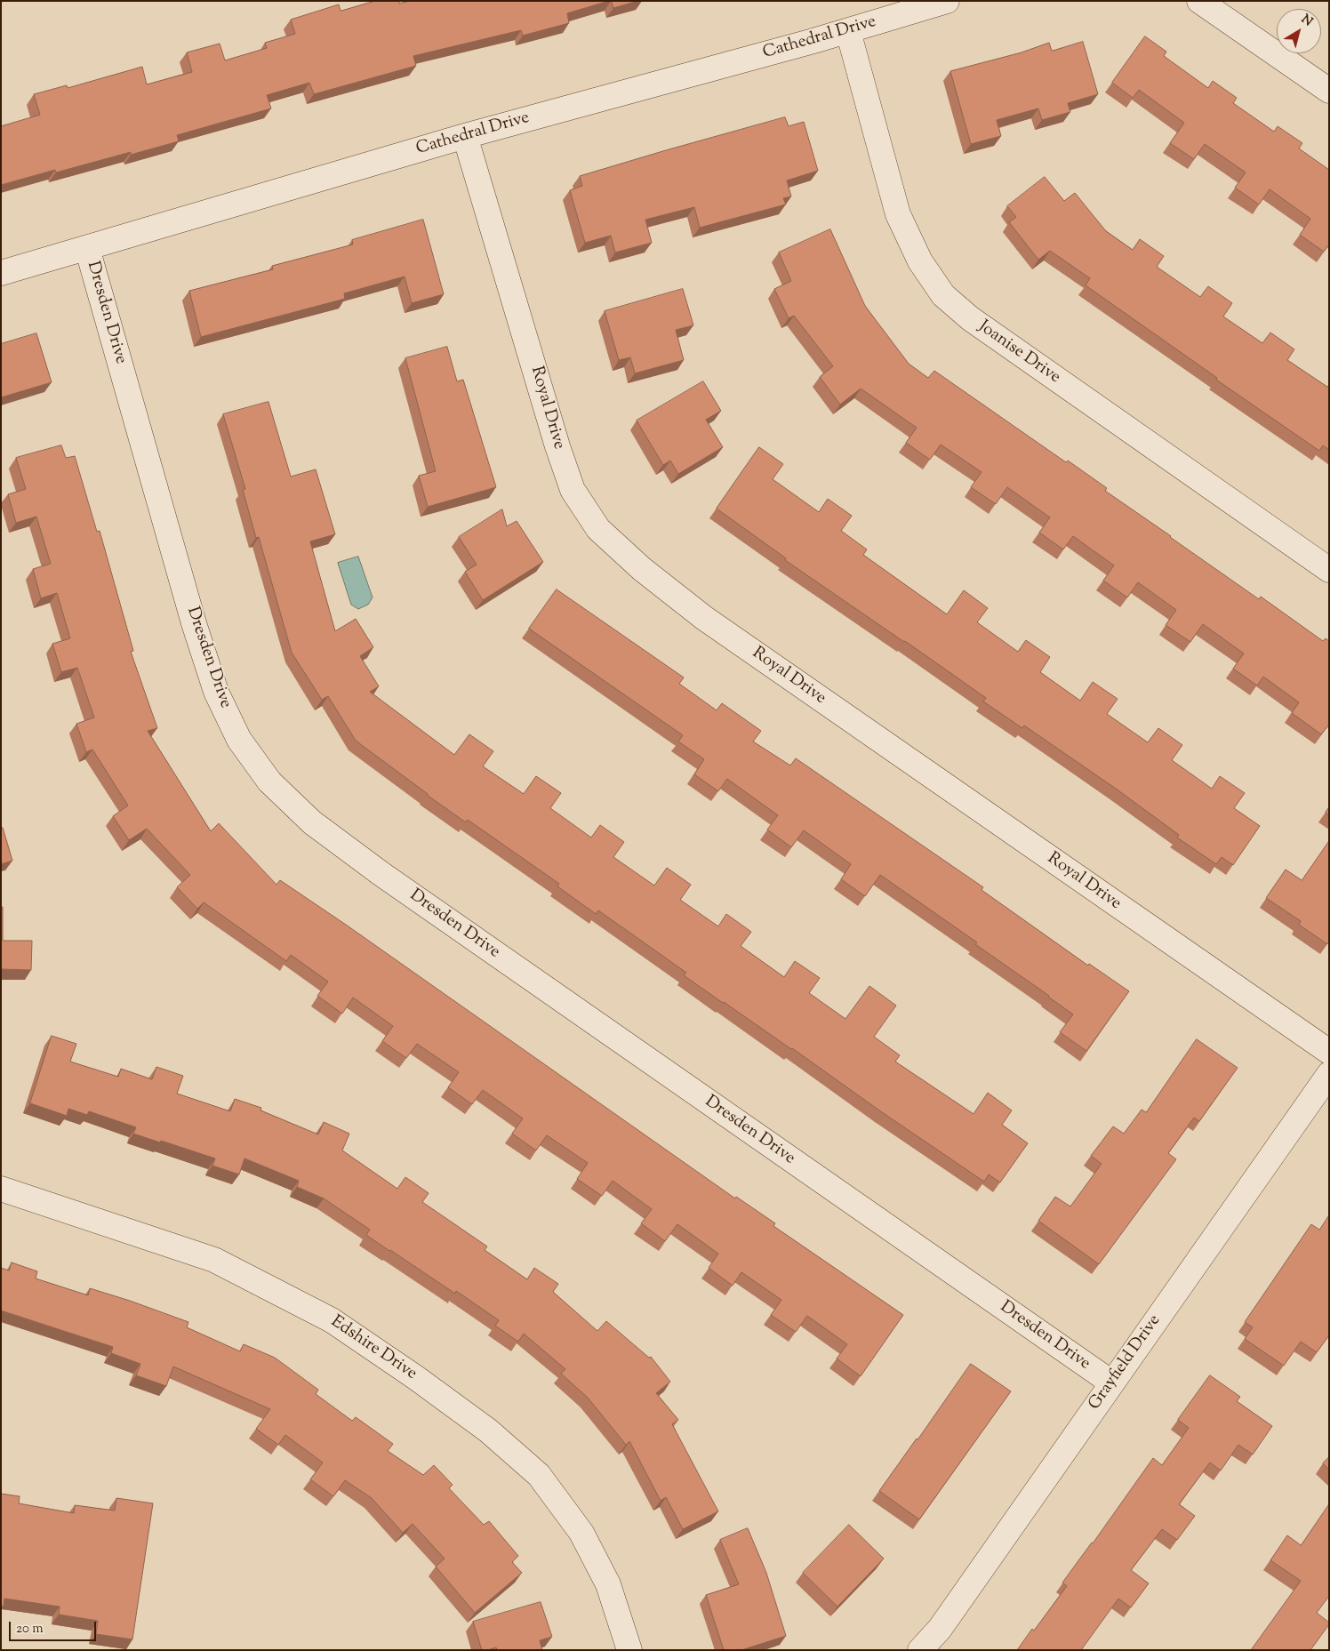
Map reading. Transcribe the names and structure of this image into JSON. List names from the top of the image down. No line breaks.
{"streets":{"street":["Cathedral Drive","Dresden Drive","Joanise Drive","Royal Drive","Edshire Drive","Grayfield Drive"]},"crossings":[["Cathedral Drive","Dresden Drive"],["Cathedral Drive","Joanise Drive"],["Cathedral Drive","Royal Drive"],["Dresden Drive","Grayfield Drive"]],"scale_bar":"20 m","north":"top right"}
